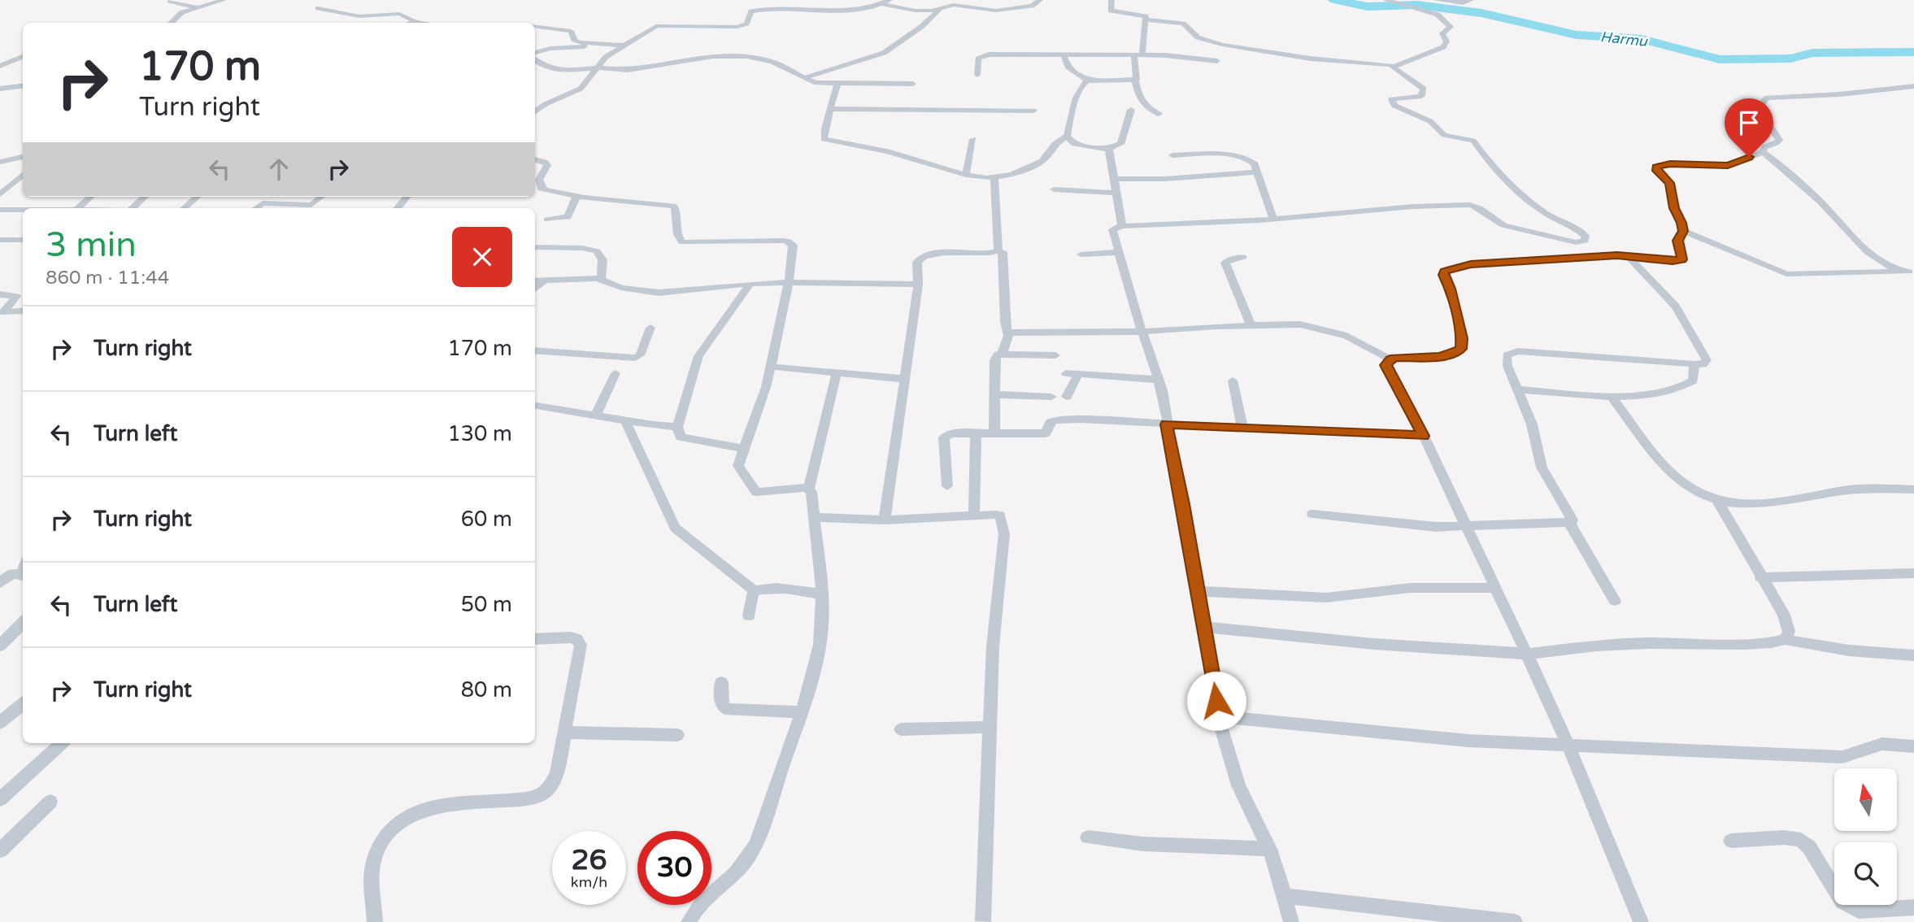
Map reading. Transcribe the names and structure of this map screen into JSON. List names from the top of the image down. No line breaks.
{"water":["Harmu"],"north":"top","page":{"turn":["170 m","Turn right"],"heading":["3 min","860 m · 11:44"],"list":[{"name":"Turn right","value":"170 m"},{"name":"Turn left","value":"130 m"},{"name":"Turn right","value":"60 m"},{"name":"Turn left","value":"50 m"},{"name":"Turn right","value":"80 m"}],"speed":"26 km/h","limit":"30"}}
